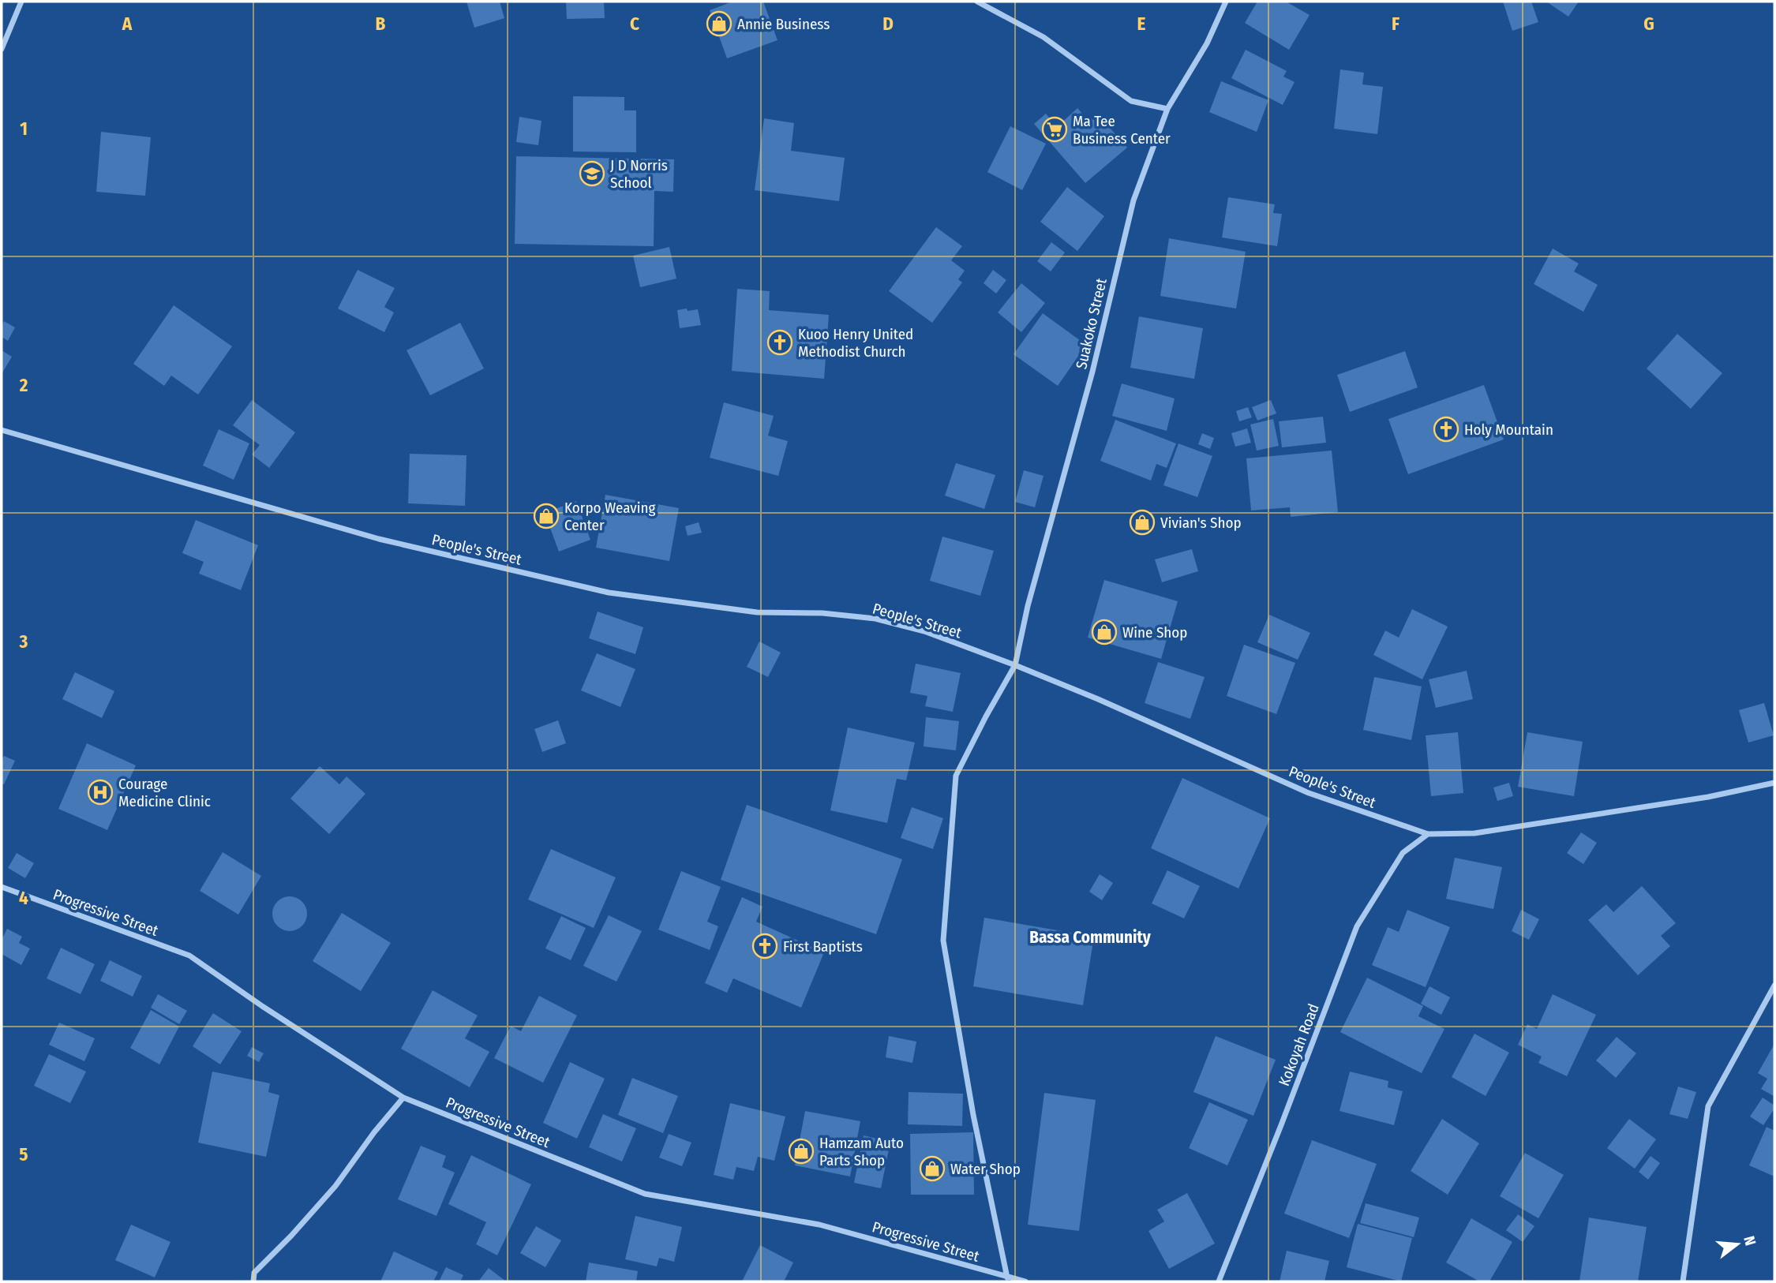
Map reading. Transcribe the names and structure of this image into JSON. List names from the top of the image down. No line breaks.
{"streets":{"street":["Suakoko Street","People's Street","Progressive Street","Kokoyah Road"]},"crossings":[["Suakoko Street","People's Street"],["Suakoko Street","Progressive Street"],["People's Street","Kokoyah Road"]],"districts":["Bassa Community"],"places":{"shop":["Annie Business","Korpo Weaving Center","Vivian's Shop","Wine Shop","Hamzam Auto Parts Shop","Water Shop"],"supermarket":["Ma Tee Business Center"],"school or university":["J D Norris School"],"church":["Kuoo Henry United Methodist Church","Holy Mountain","First Baptists"],"hospital":["Courage Medicine Clinic"]},"north":"right","grid":{"columns":["A","B","C","D","E","F","G"],"rows":["1","2","3","4","5"]}}
